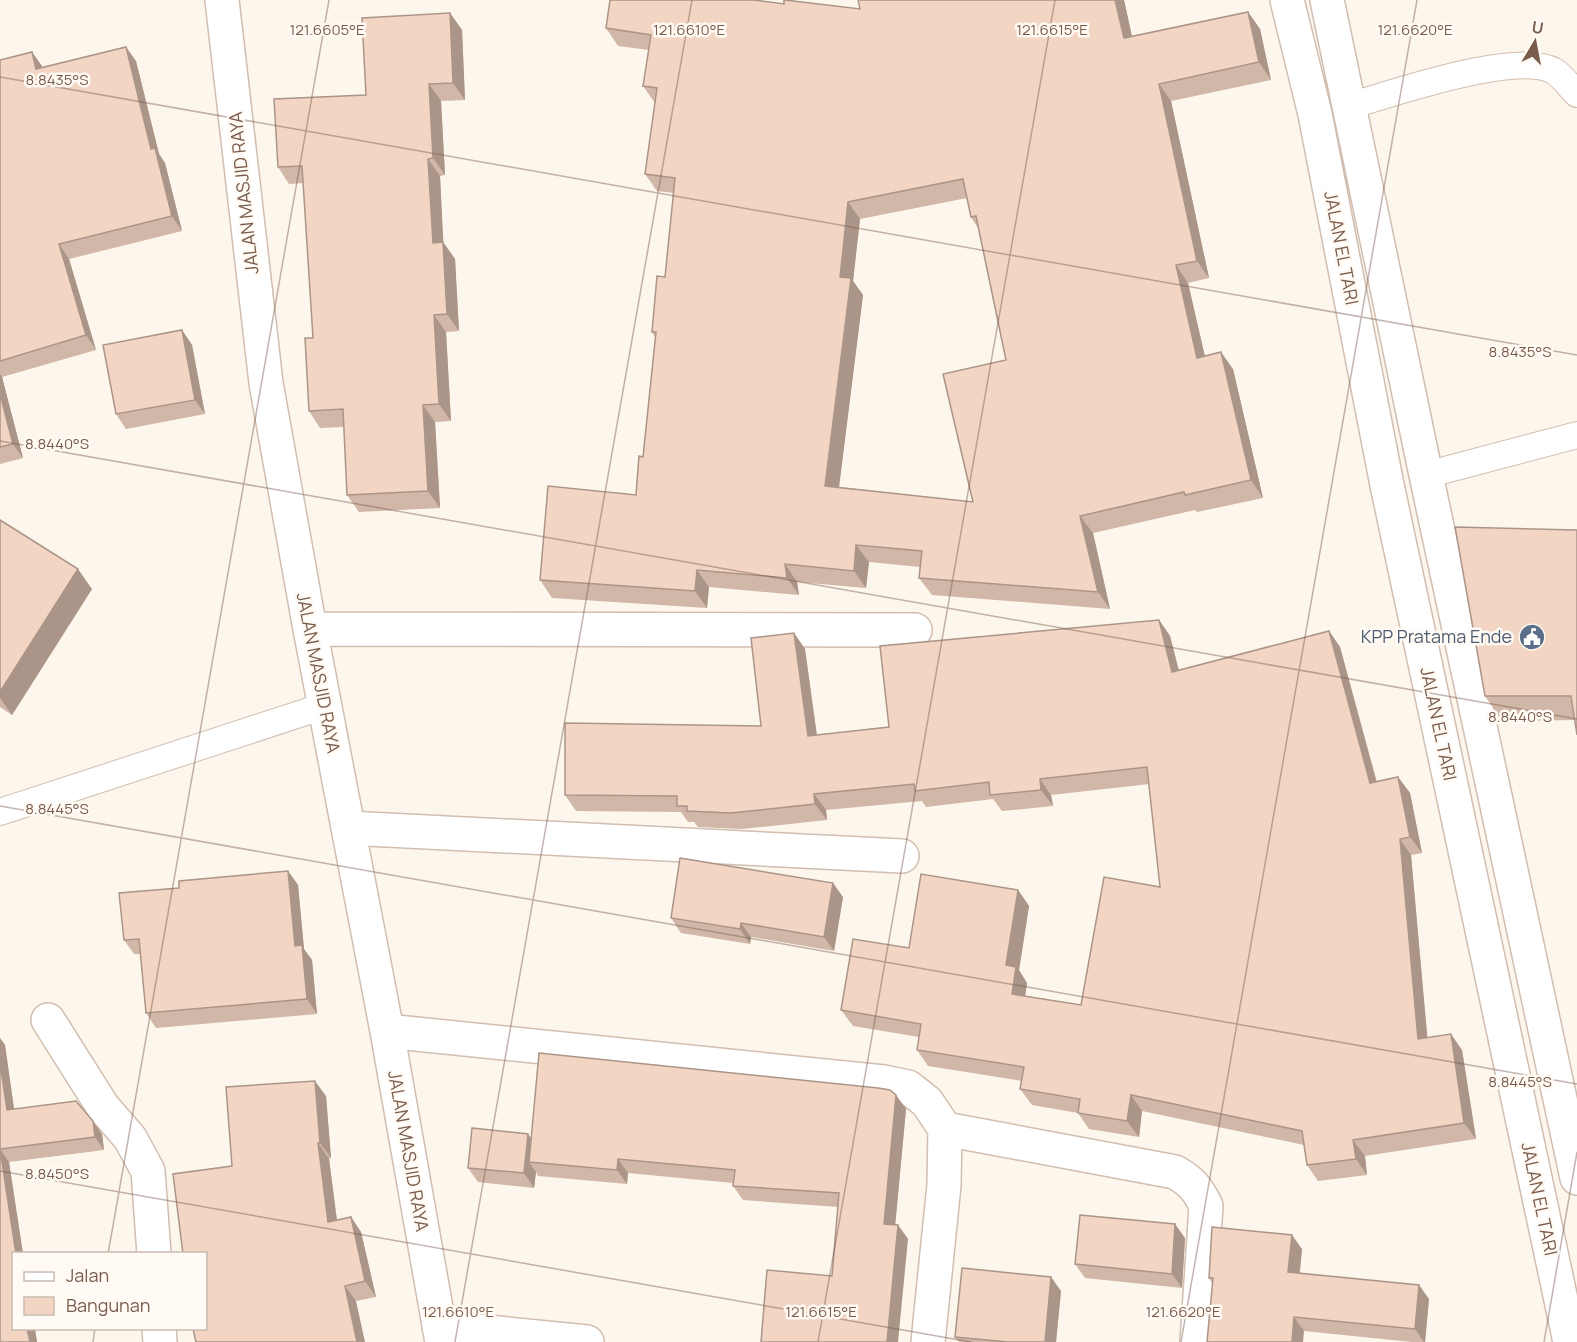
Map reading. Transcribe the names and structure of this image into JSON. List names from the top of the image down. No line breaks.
{"streets":{"street":["JALAN MASJID RAYA","JALAN EL TARI"]},"places":{"public building":["KPP Pratama Ende"]},"legend":["Jalan","Bangunan"],"north":"top","coordinates":["121.6605°E","121.6610°E","121.6615°E","121.6620°E","8.8435°S","8.8440°S","8.8445°S","8.8450°S"]}
